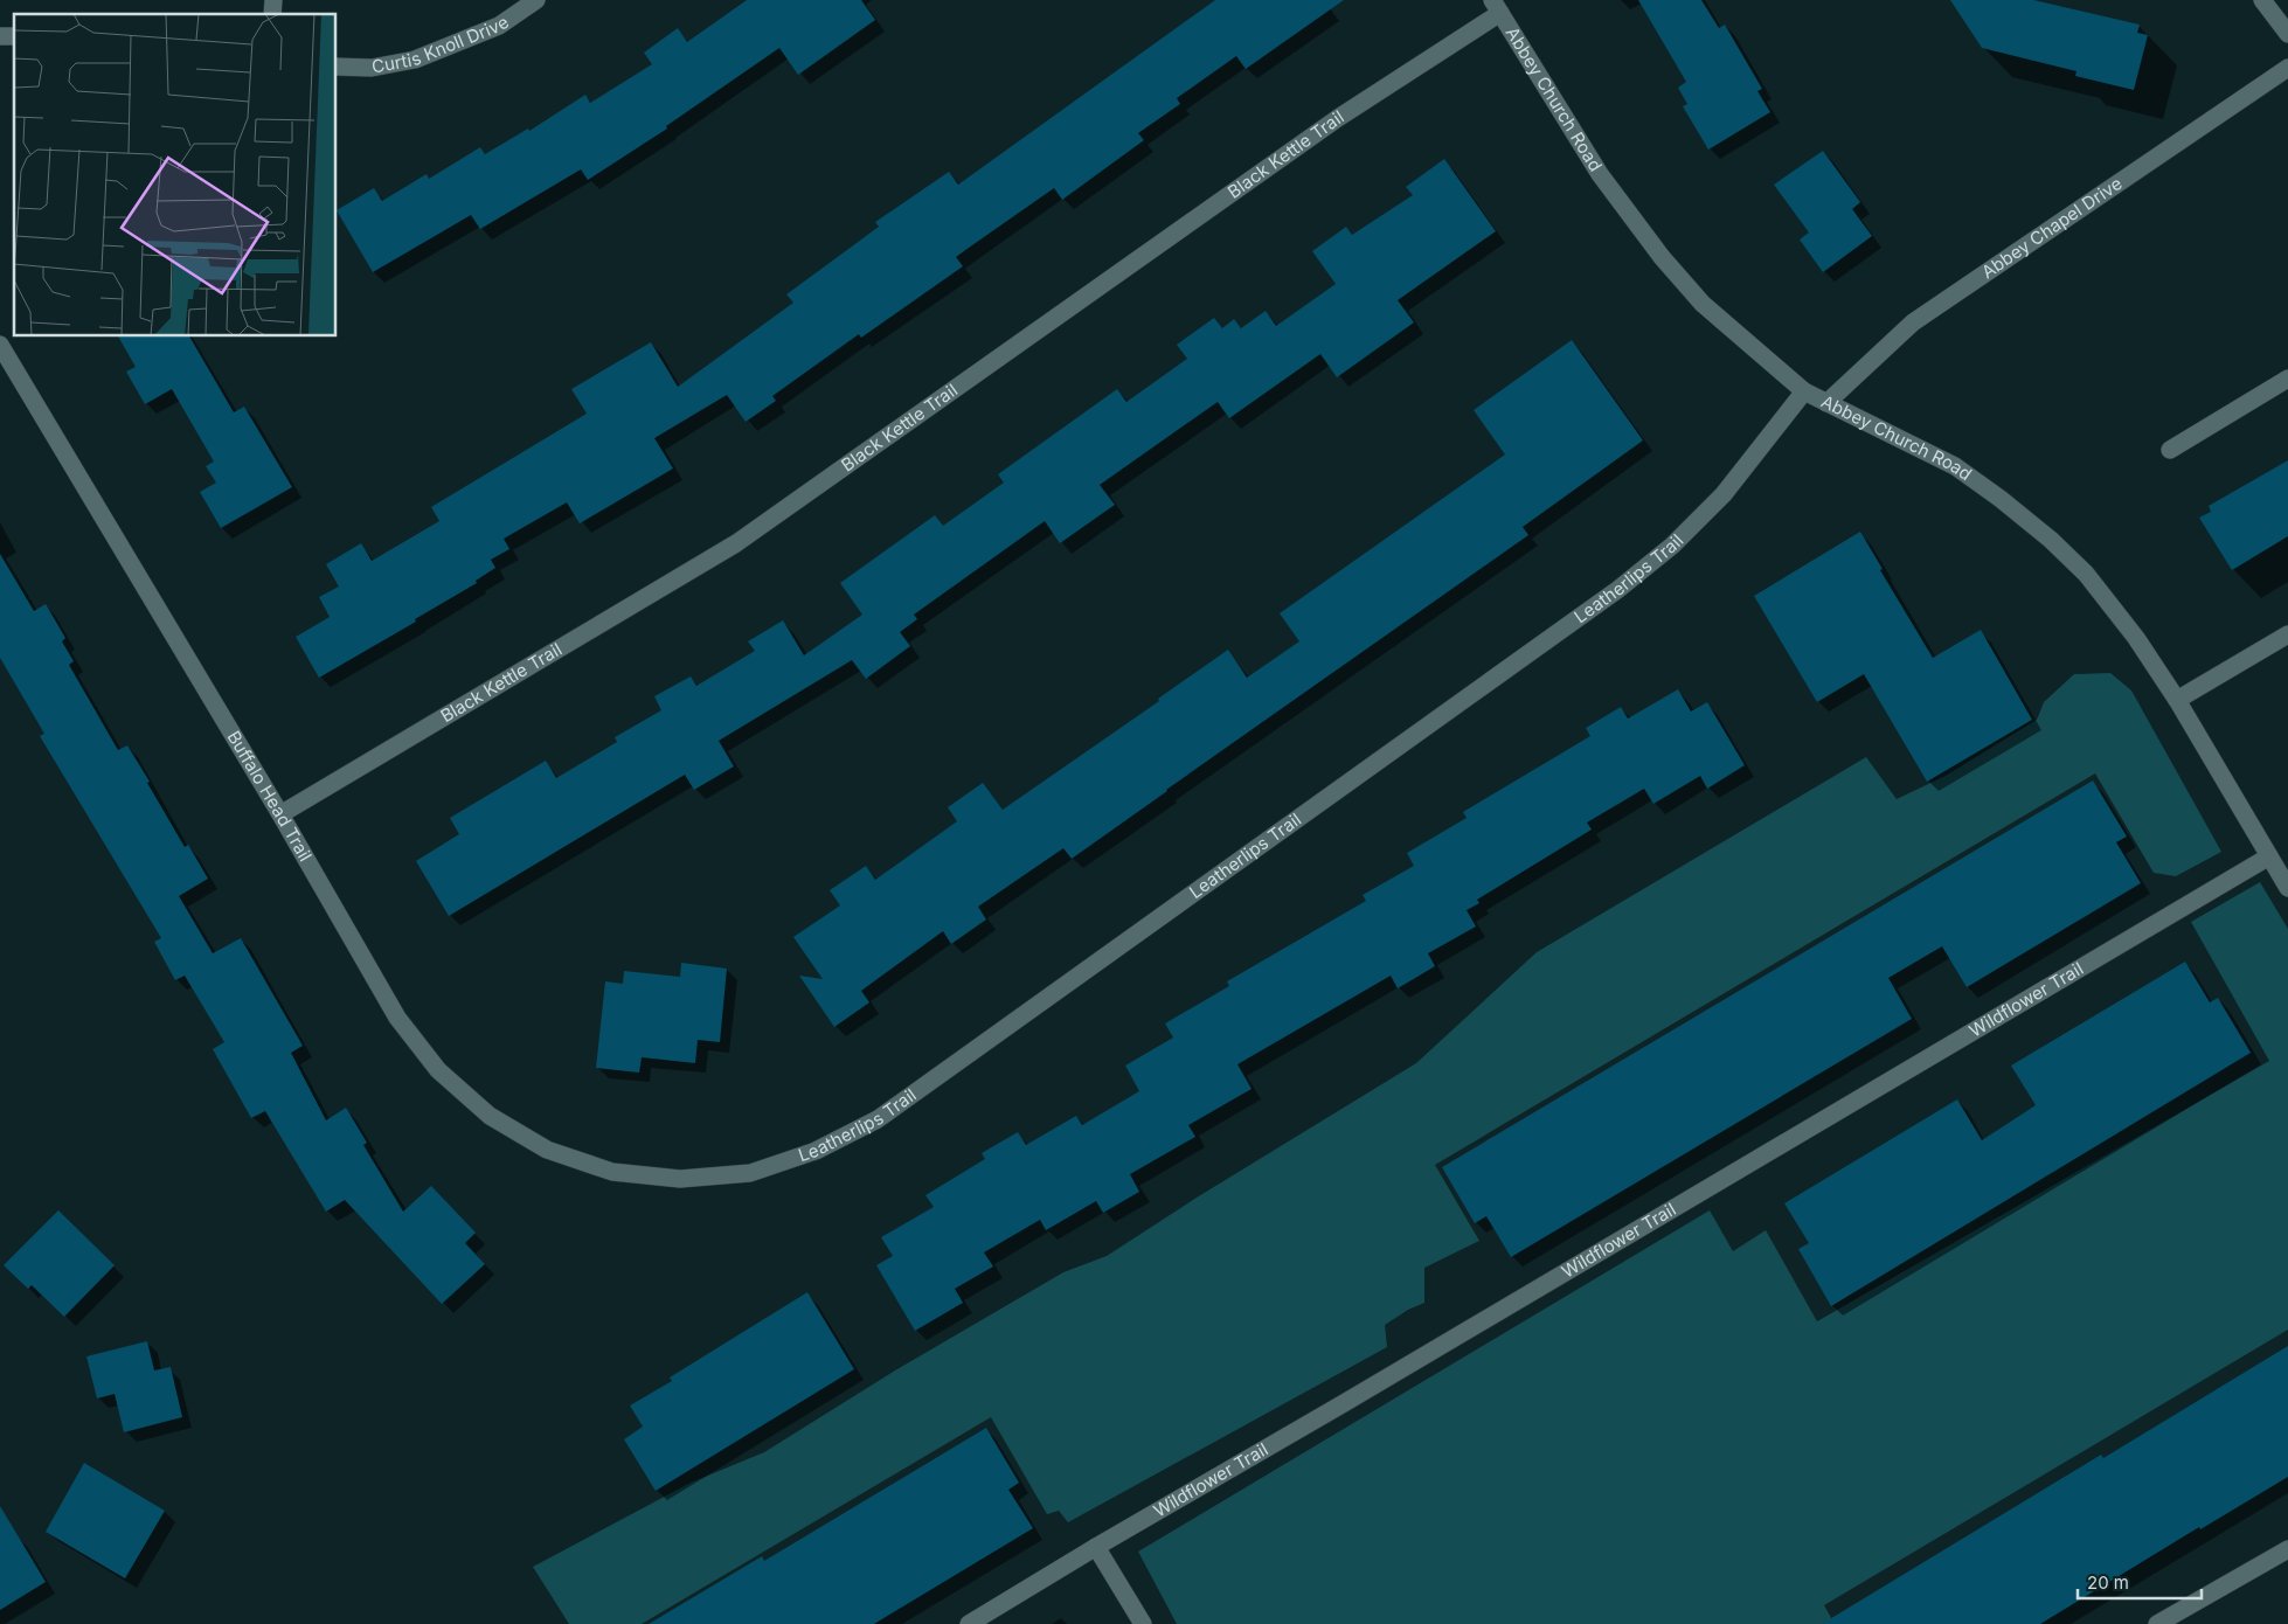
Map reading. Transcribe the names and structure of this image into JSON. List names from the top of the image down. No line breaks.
{"streets":{"street":["Curtis Knoll Drive","Abbey Church Road","Black Kettle Trail","Abbey Chapel Drive","Leatherlips Trail","Buffalo Head Trail","Wildflower Trail"]},"crossings":[["Abbey Church Road","Black Kettle Trail"],["Abbey Church Road","Abbey Chapel Drive"],["Abbey Church Road","Leatherlips Trail"],["Abbey Church Road","Wildflower Trail"],["Black Kettle Trail","Buffalo Head Trail"],["Leatherlips Trail","Buffalo Head Trail"]],"scale_bar":"20 m"}
